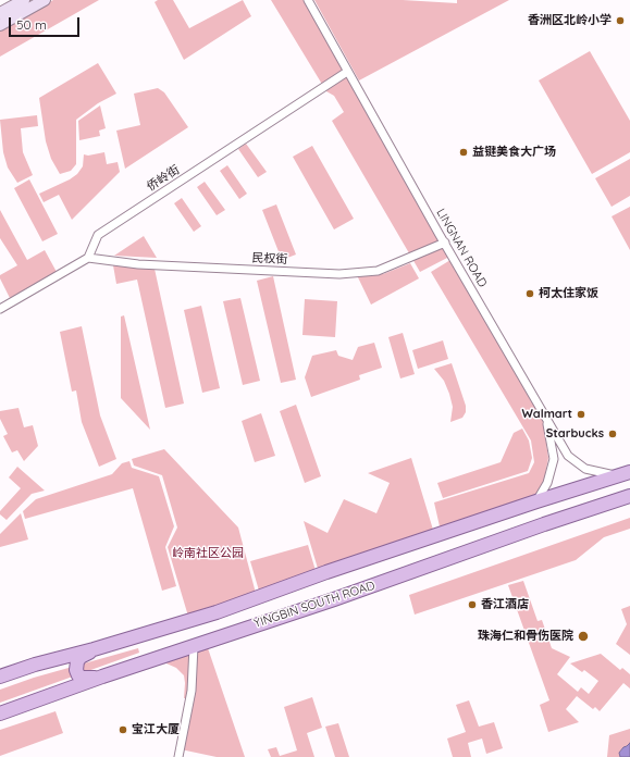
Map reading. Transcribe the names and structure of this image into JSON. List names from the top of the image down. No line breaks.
{"streets":{"main road":["YINGBIN SOUTH ROAD"],"street":["侨岭街","LINGNAN ROAD","民权街"]},"crossings":[["侨岭街","LINGNAN ROAD"],["侨岭街","民权街"],["LINGNAN ROAD","民权街"]],"parks":["岭南社区公园"],"places":["香洲区北岭小学","益键美食大广场","柯太住家饭","Walmart","Starbucks","香江酒店","珠海仁和骨伤医院","宝江大厦"],"scale_bar":"50 m"}
